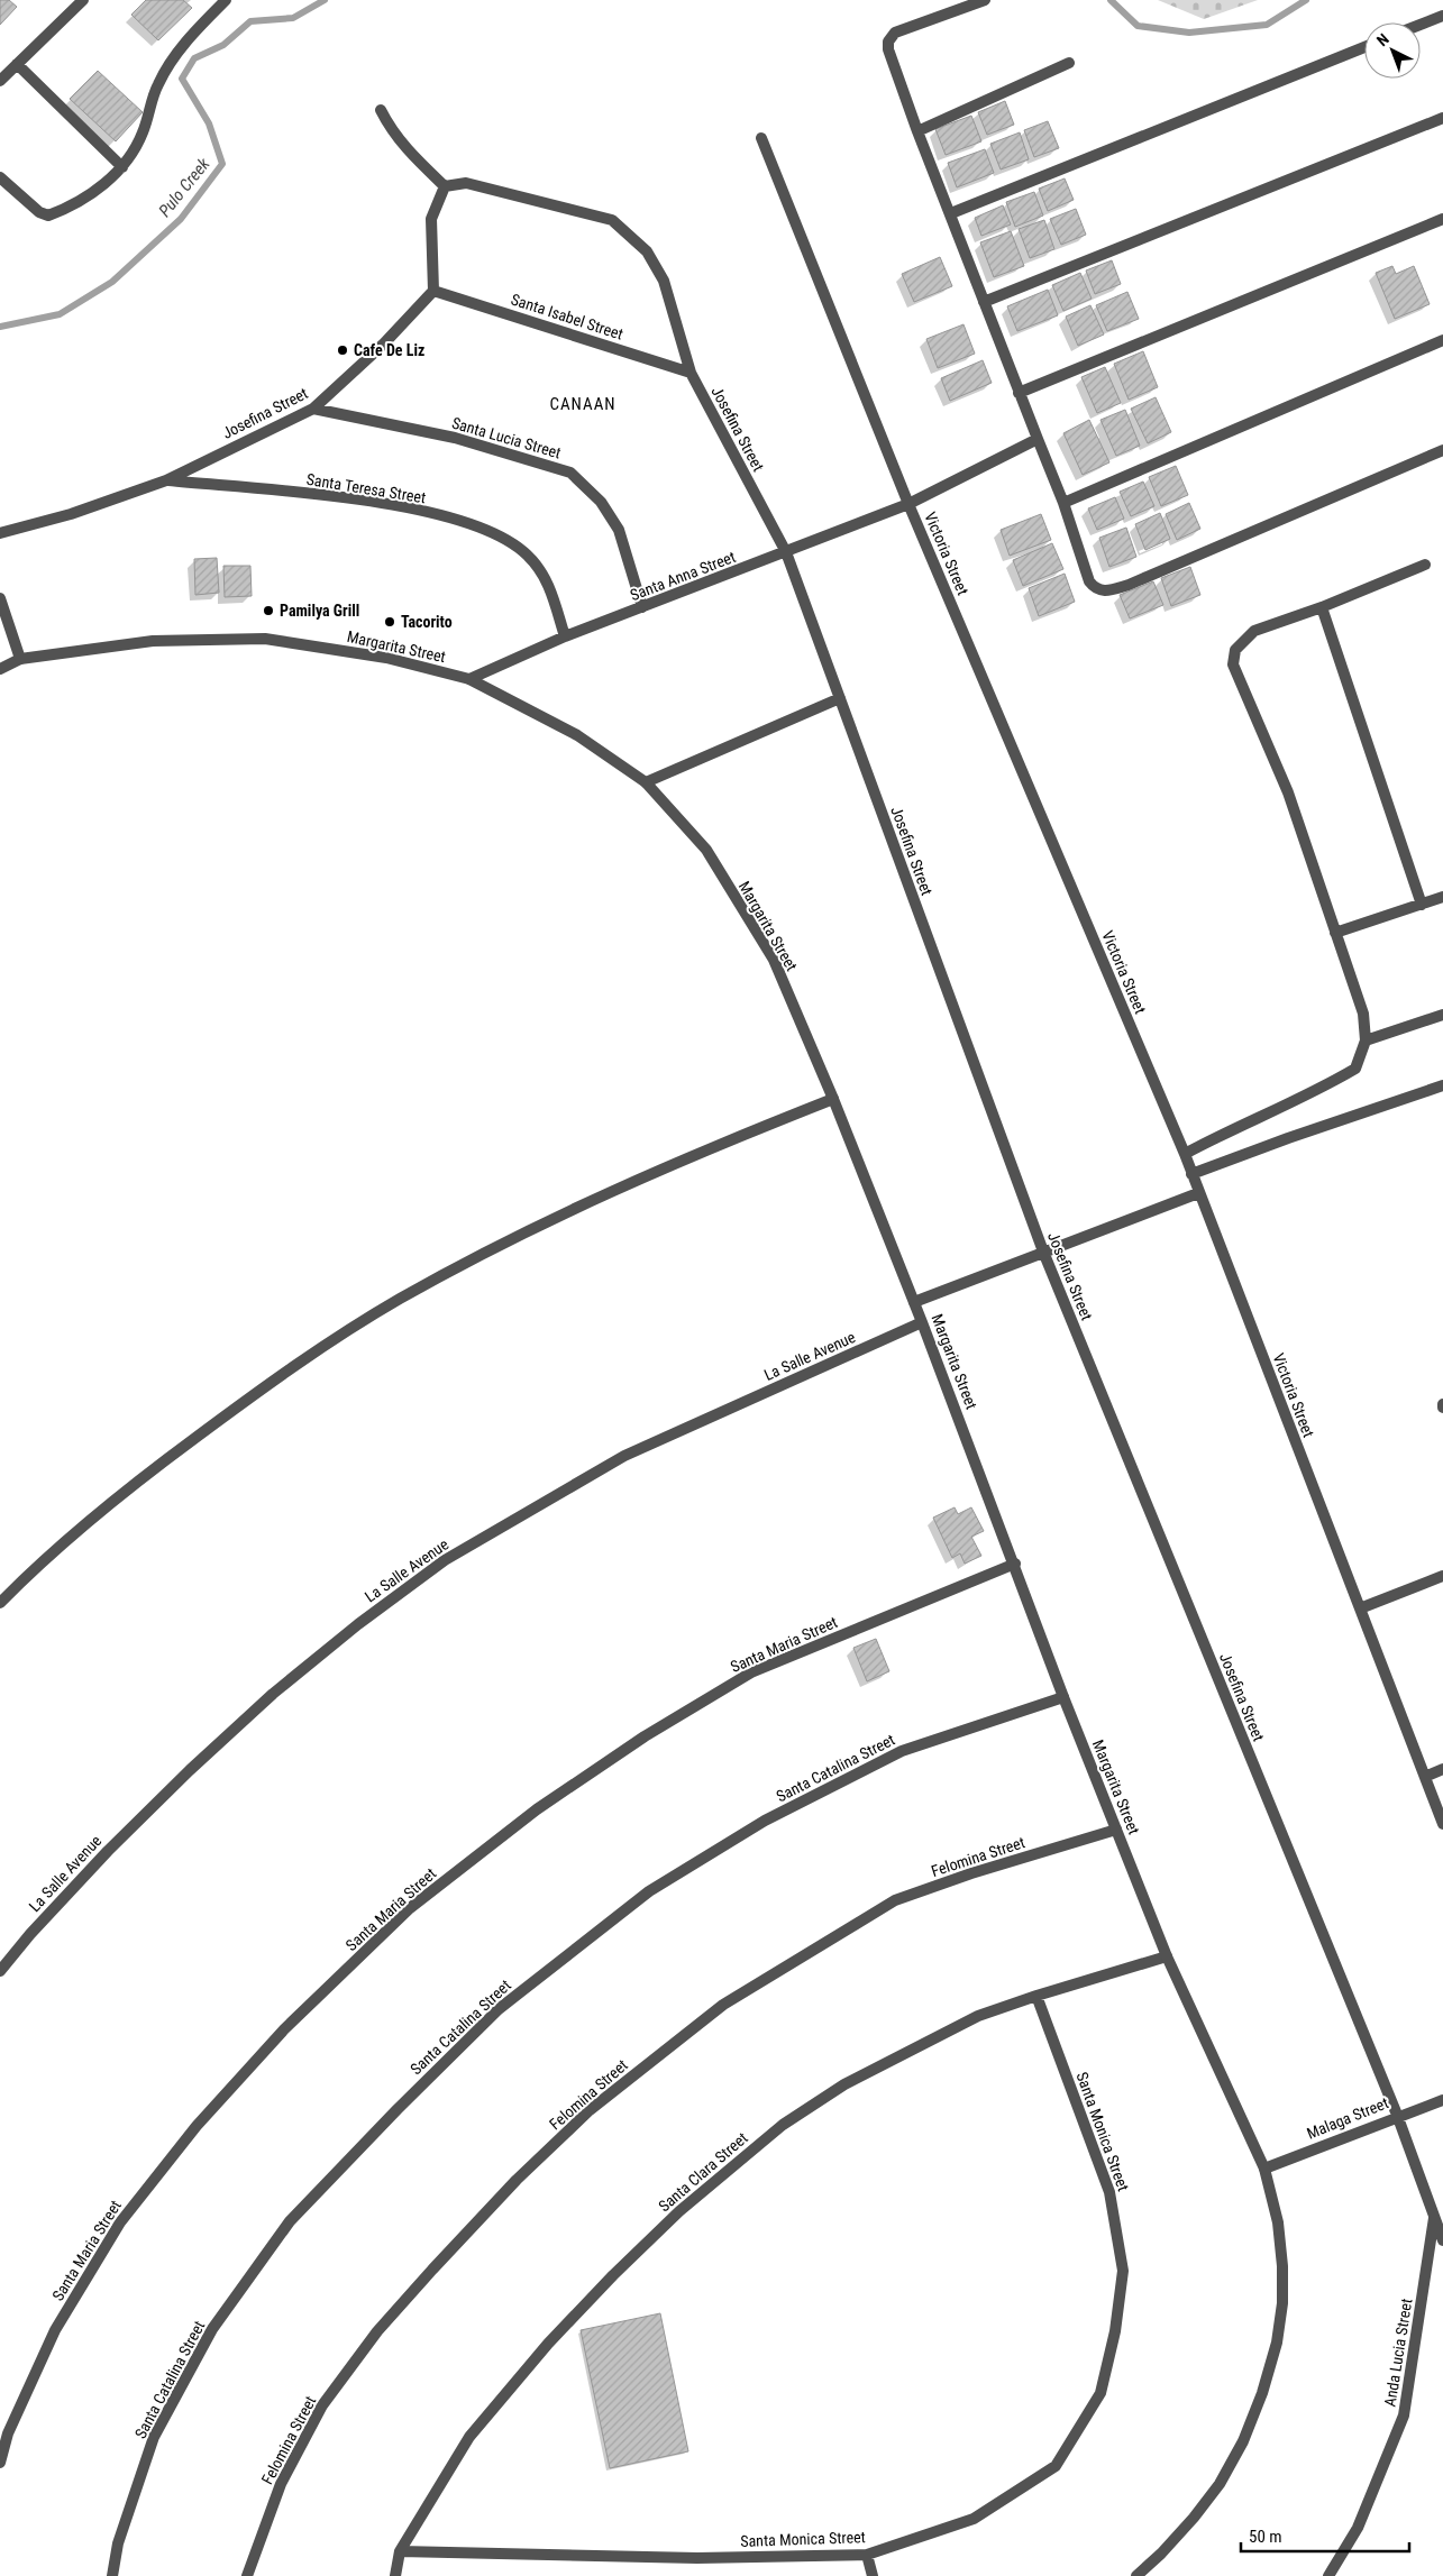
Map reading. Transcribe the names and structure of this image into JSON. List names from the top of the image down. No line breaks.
{"streets":{"street":["Santa Isabel Street","Josefina Street","Santa Lucia Street","Santa Teresa Street","Victoria Street","Santa Anna Street","Margarita Street","La Salle Avenue","Santa Maria Street","Santa Catalina Street","Felomina Street","Malaga Street","Santa Monica Street","Santa Clara Street","Anda Lucia Street"]},"crossings":[["Santa Isabel Street","Josefina Street"],["Josefina Street","Santa Lucia Street"],["Josefina Street","Santa Teresa Street"],["Josefina Street","Santa Anna Street"],["Josefina Street","Malaga Street"],["Josefina Street","Anda Lucia Street"],["Santa Lucia Street","Santa Anna Street"],["Santa Teresa Street","Santa Anna Street"],["Victoria Street","Santa Anna Street"],["Santa Anna Street","Margarita Street"],["Margarita Street","La Salle Avenue"],["Margarita Street","Santa Maria Street"],["Margarita Street","Santa Catalina Street"],["Margarita Street","Felomina Street"],["Margarita Street","Malaga Street"],["Margarita Street","Santa Clara Street"],["Santa Monica Street","Santa Clara Street"]],"districts":["CANAAN"],"water":["Pulo Creek"],"places":["Cafe De Liz","Pamilya Grill","Tacorito"],"scale_bar":"50 m","north":"top left"}
